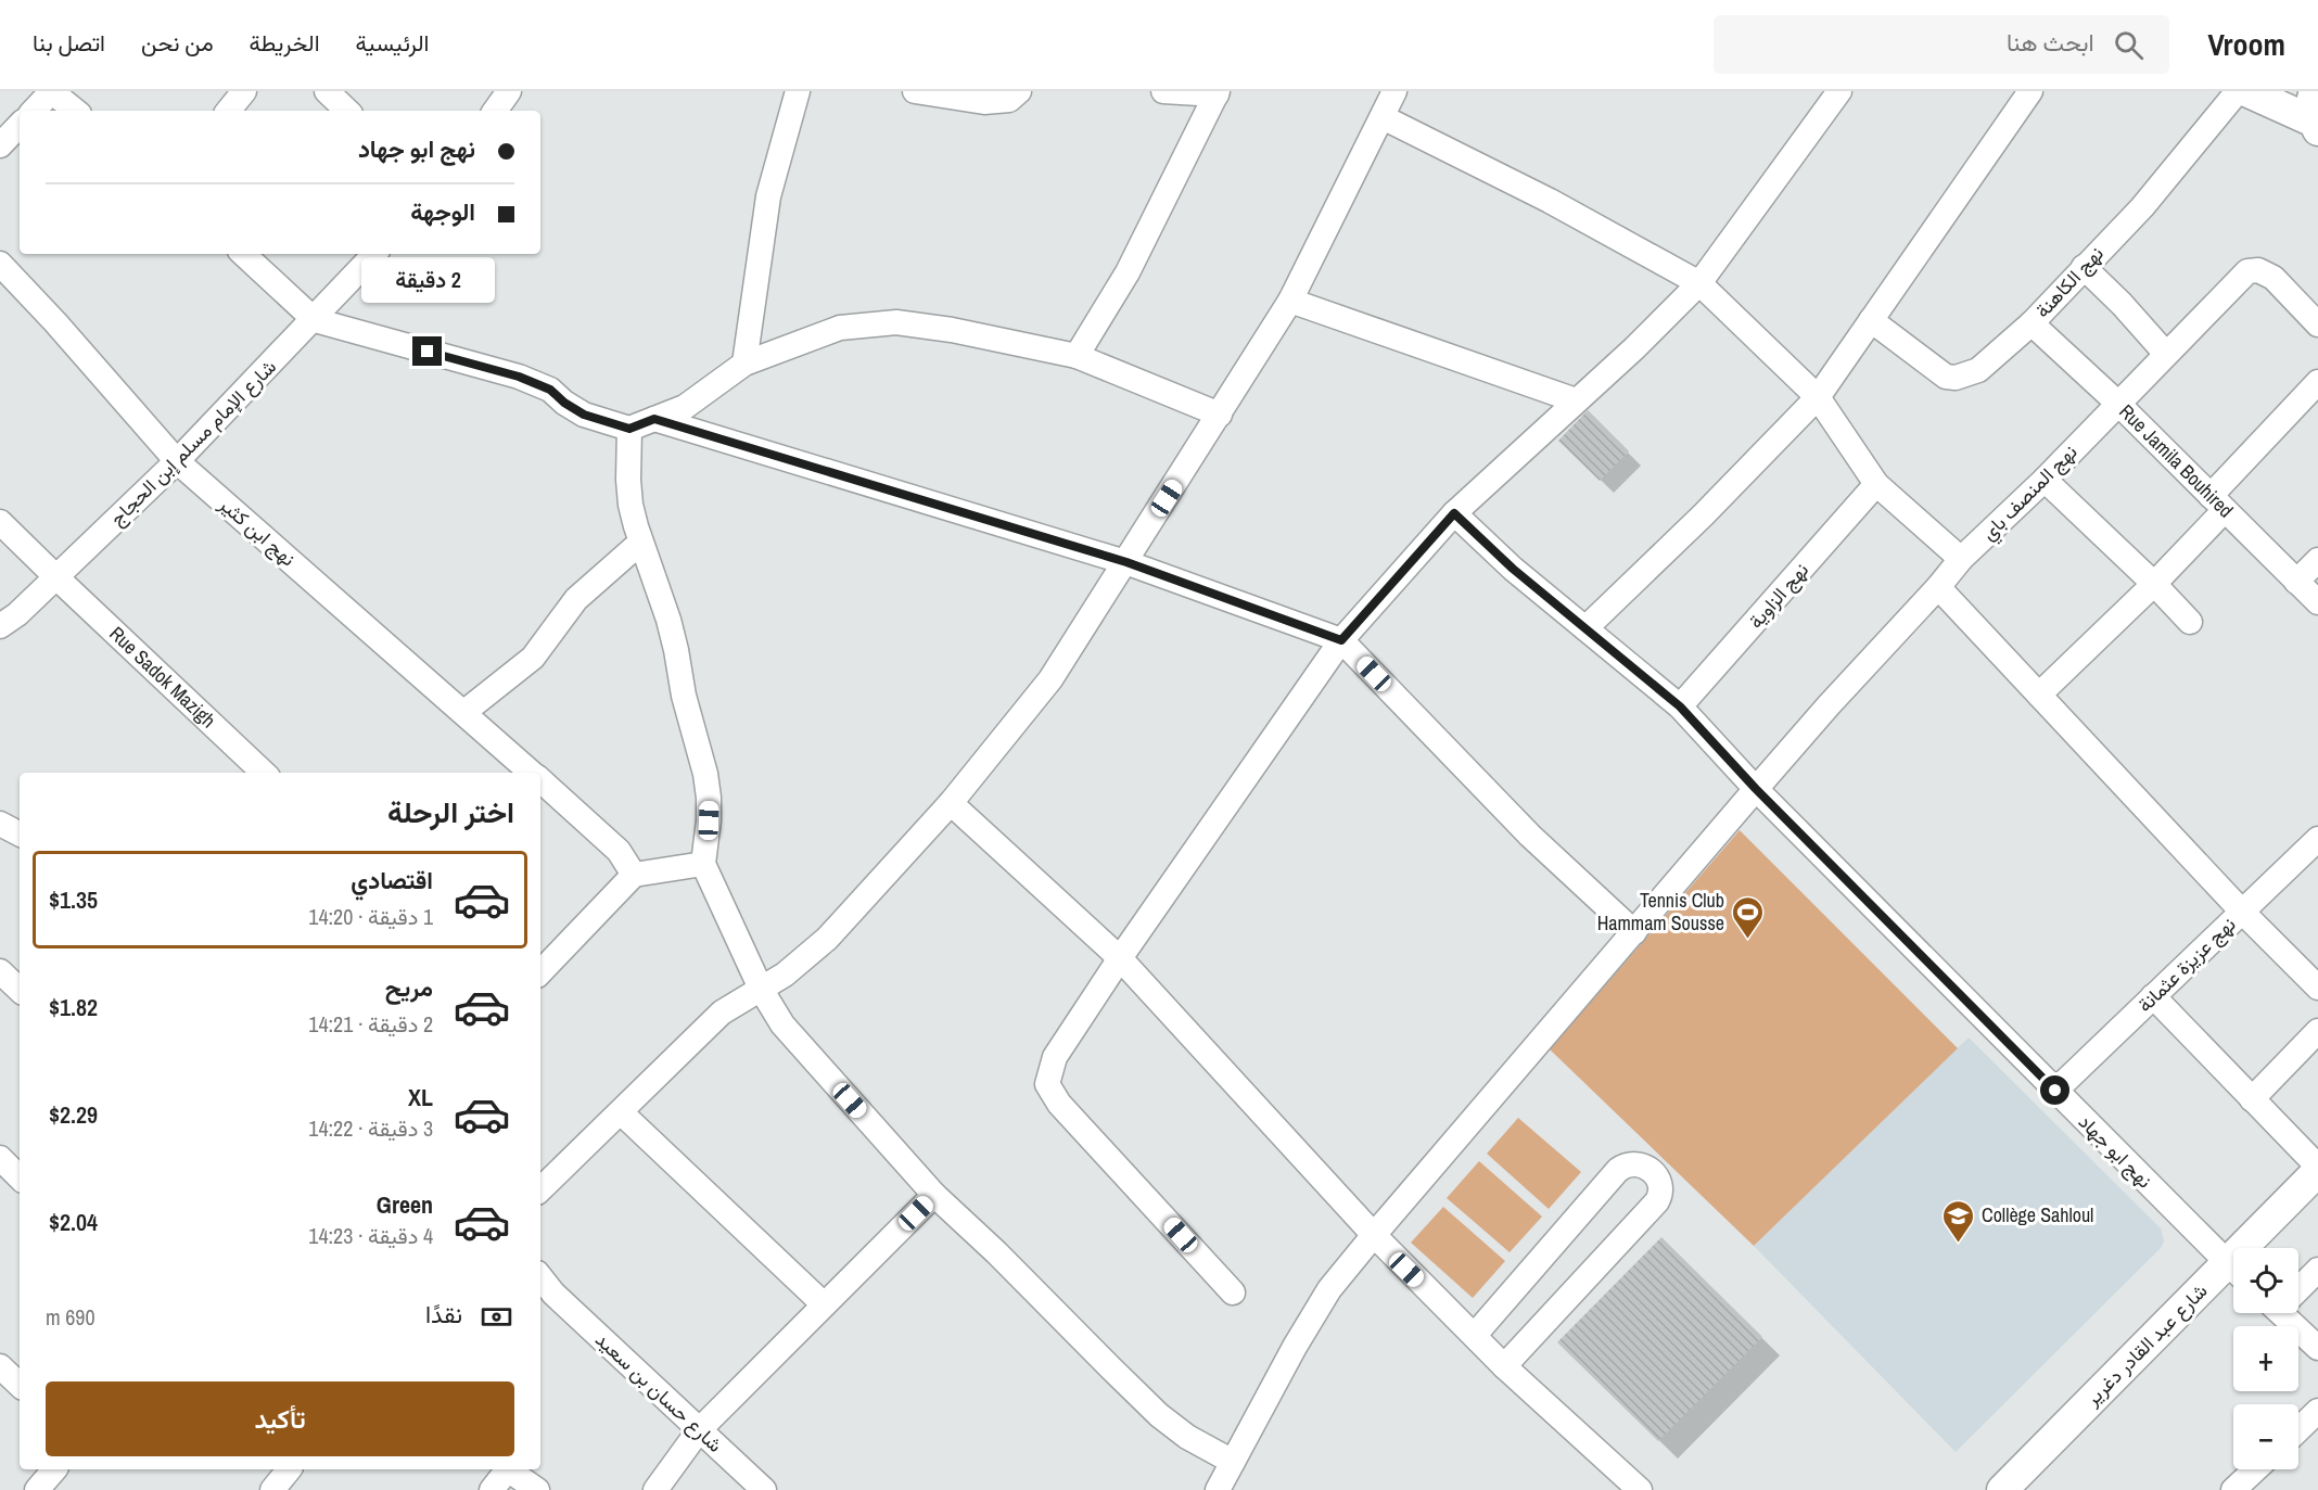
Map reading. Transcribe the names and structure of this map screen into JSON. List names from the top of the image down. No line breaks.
{"streets":{"main road":["شارع عبد القادر دغرير"],"street":["نهج الكاهنة","شارع اﻹمام مسلم إبن الحجاج","Rue Jamila Bouhired","نهج المنصف باي","نهج ابن كثير","نهج الزاوية","Rue Sadok Mazigh","نهج عزيزة عثمانة","نهج ابو جهاد","شارع حسان بن سعيد"]},"crossings":[["نهج الكاهنة","Rue Jamila Bouhired"],["شارع اﻹمام مسلم إبن الحجاج","نهج ابن كثير"],["شارع اﻹمام مسلم إبن الحجاج","Rue Sadok Mazigh"],["Rue Jamila Bouhired","نهج المنصف باي"],["نهج المنصف باي","نهج ابو جهاد"],["نهج الزاوية","نهج ابو جهاد"],["نهج عزيزة عثمانة","نهج ابو جهاد"]],"places":{"sports":["Tennis Club Hammam Sousse"],"school or university":["Collège Sahloul"]},"page":{"header":"Vroom","search":"ابحث هنا","nav":["الرئيسية","الخريطة","من نحن","اتصل بنا"],"banner":["نهج ابو جهاد","الوجهة"],"bubble":"2 دقيقة","heading":"اختر الرحلة","list":[{"name":"اقتصادي","note":"1 دقيقة · 14:20","value":"$1.35"},{"name":"مريح","note":"2 دقيقة · 14:21","value":"$1.82"},{"name":"XL","note":"3 دقيقة · 14:22","value":"$2.29"},{"name":"Green","note":"4 دقيقة · 14:23","value":"$2.04"}],"map_buttons":["+","−"],"pay":["نقدًا","690 m"],"buttons":"تأكيد"}}
